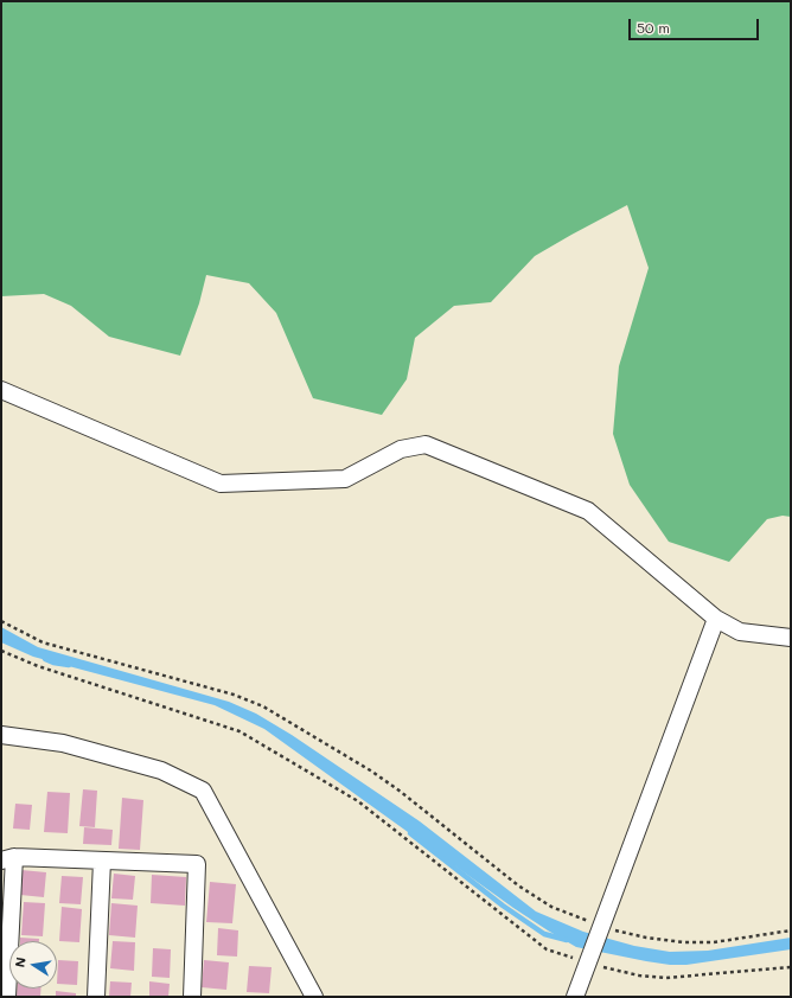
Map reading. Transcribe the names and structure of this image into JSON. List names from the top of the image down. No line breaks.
{"scale_bar":"50 m","north":"left"}
